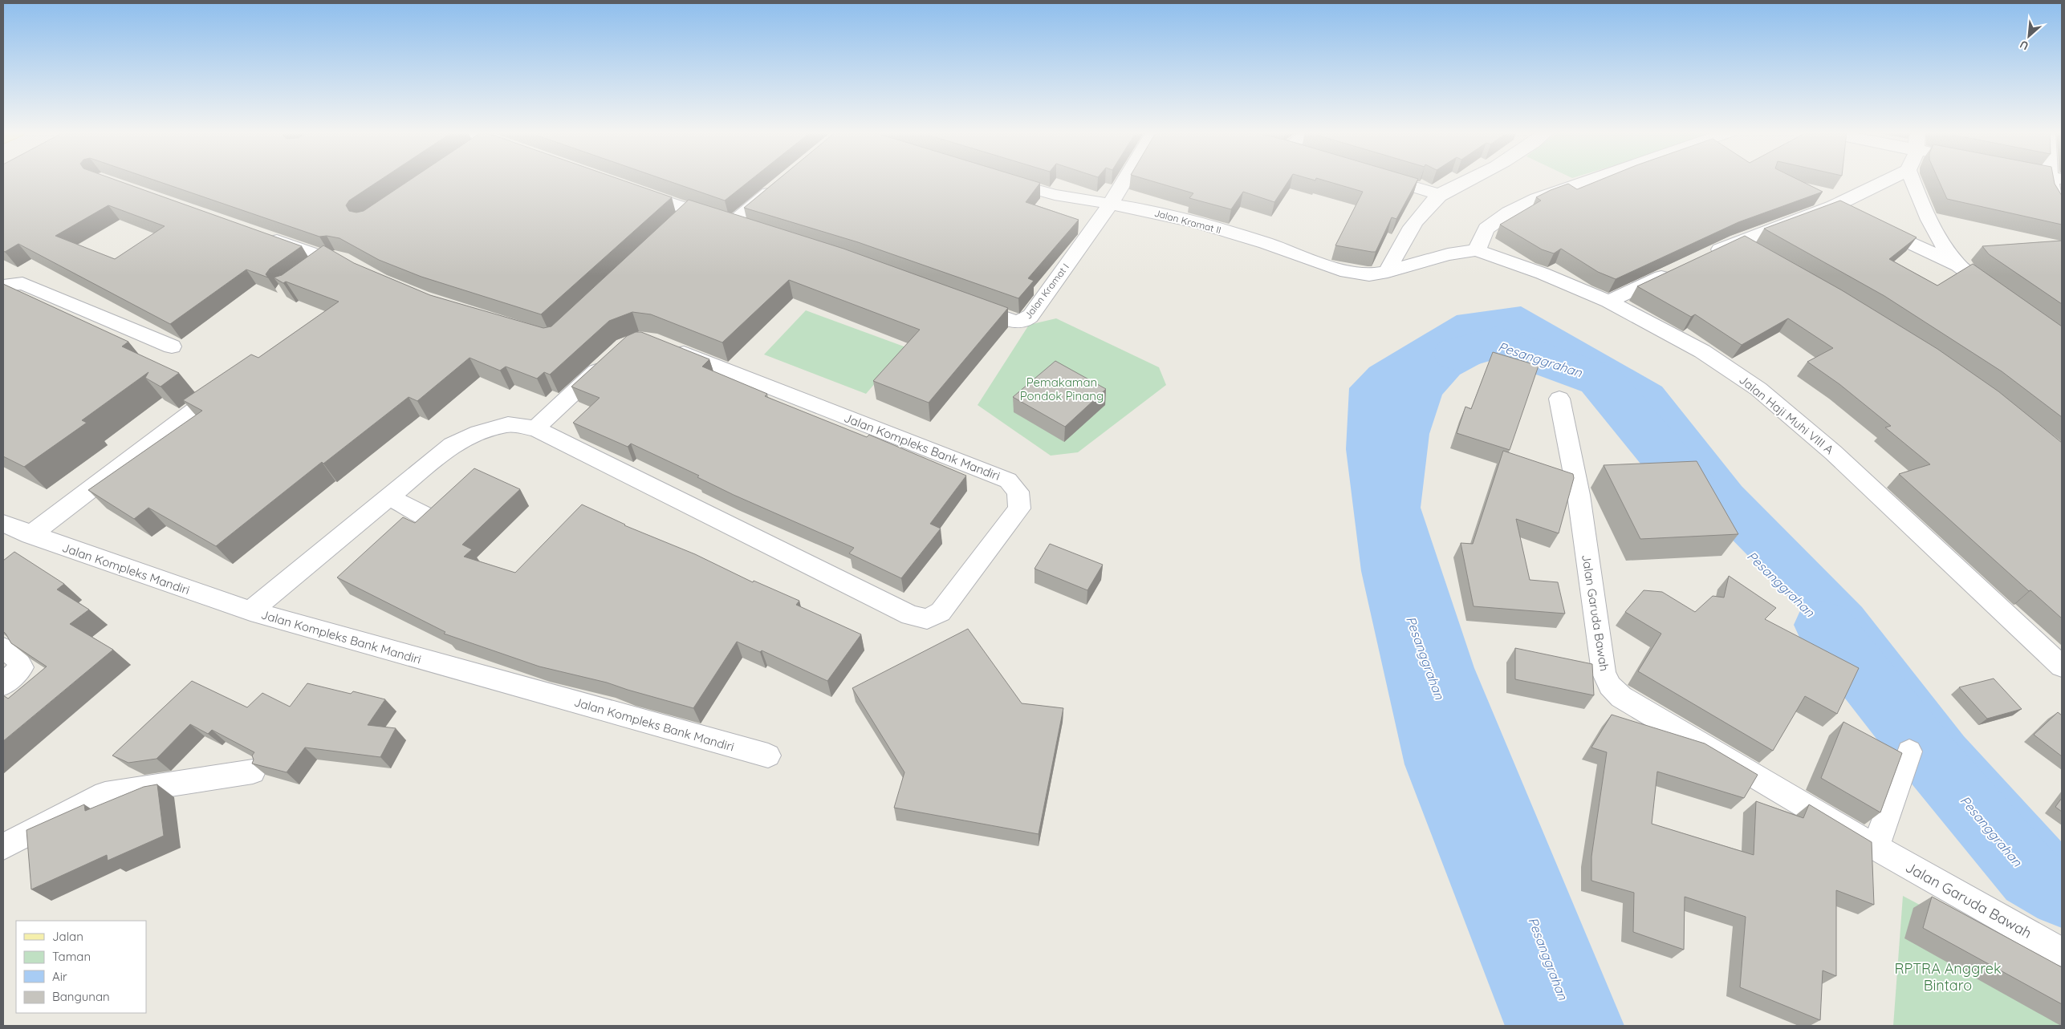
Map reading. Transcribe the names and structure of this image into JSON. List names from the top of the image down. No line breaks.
{"streets":{"street":["Jalan Kramat II","Jalan Kramat I","Jalan Haji Muhi VIII A","Jalan Kompleks Bank Mandiri","Jalan Kompleks Mandiri","Jalan Garuda Bawah"]},"crossings":[["Jalan Kramat II","Jalan Kramat I"],["Jalan Kramat II","Jalan Haji Muhi VIII A"],["Jalan Kompleks Bank Mandiri","Jalan Kompleks Mandiri"]],"water":["Pesanggrahan"],"parks":["Pemakaman Pondok Pinang","RPTRA Anggrek Bintaro"],"legend":["Jalan","Taman","Air","Bangunan"],"north":"bottom left"}
